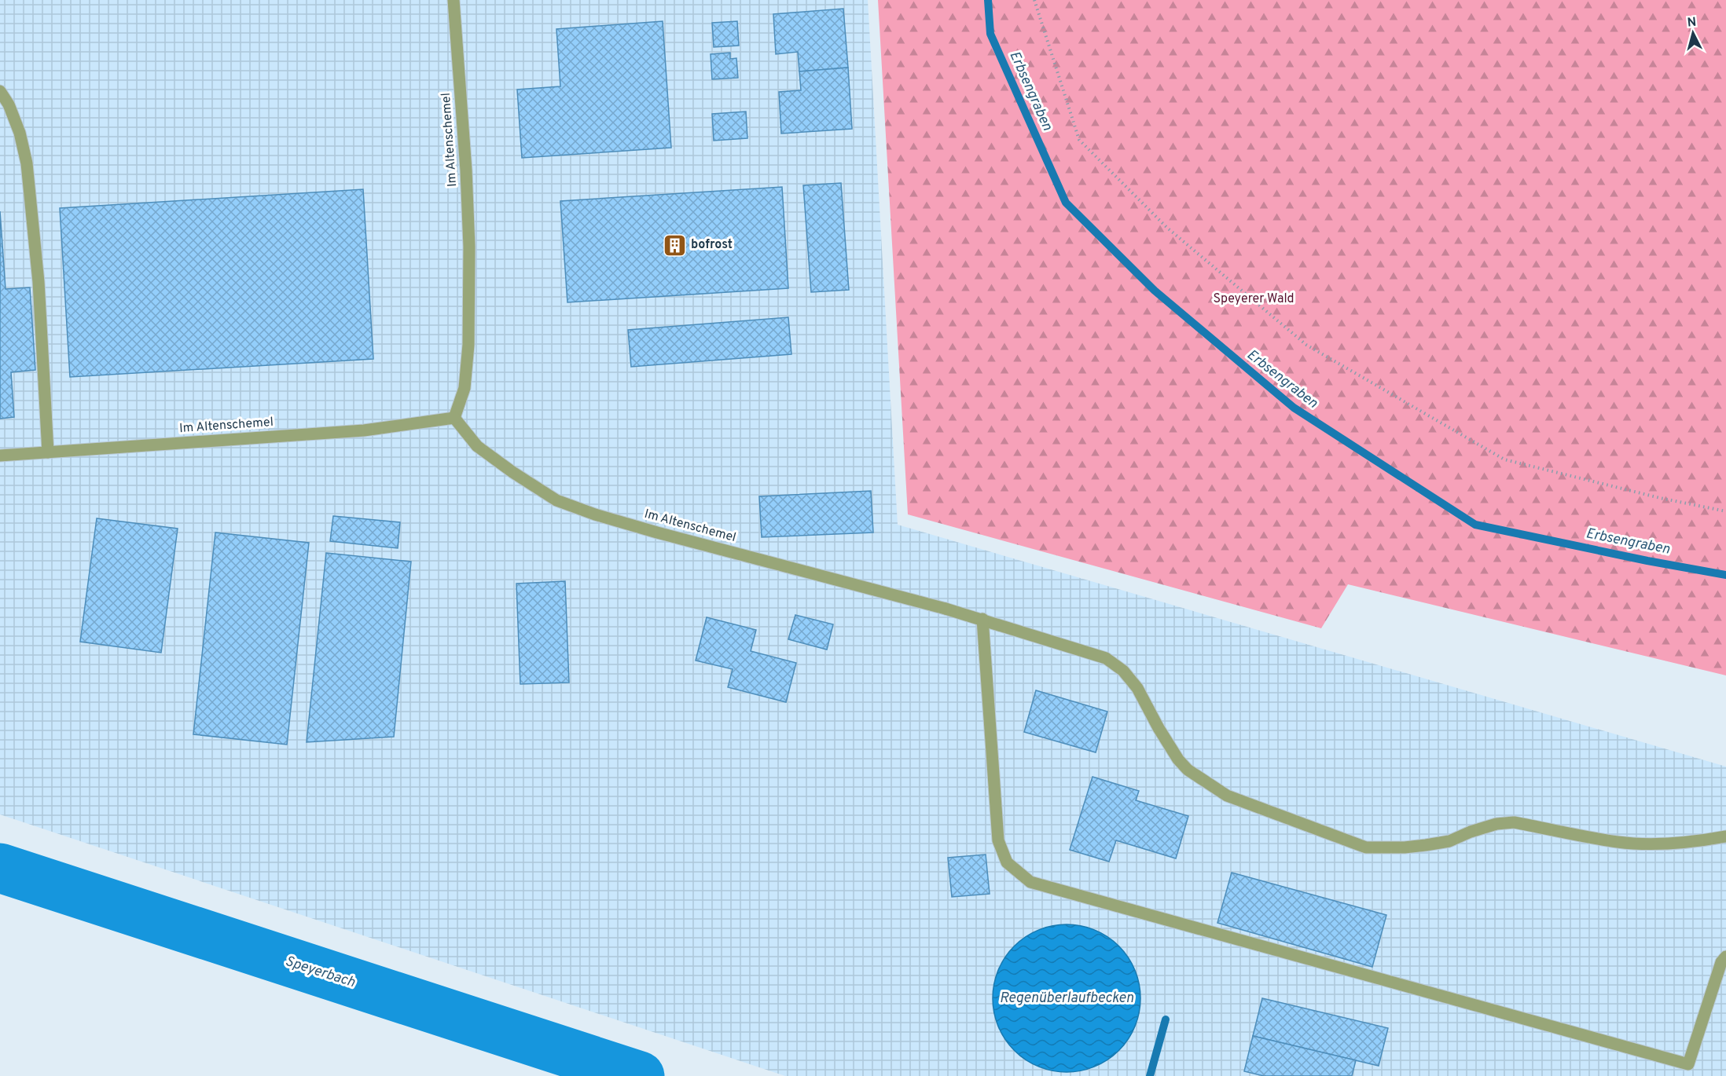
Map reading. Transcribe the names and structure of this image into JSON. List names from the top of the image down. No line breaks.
{"streets":{"street":["Im Altenschemel"]},"water":["Erbsengraben","Speyerbach","Regenüberlaufbecken"],"parks":["Speyerer Wald"],"places":{"building":["bofrost"]},"north":"top"}
